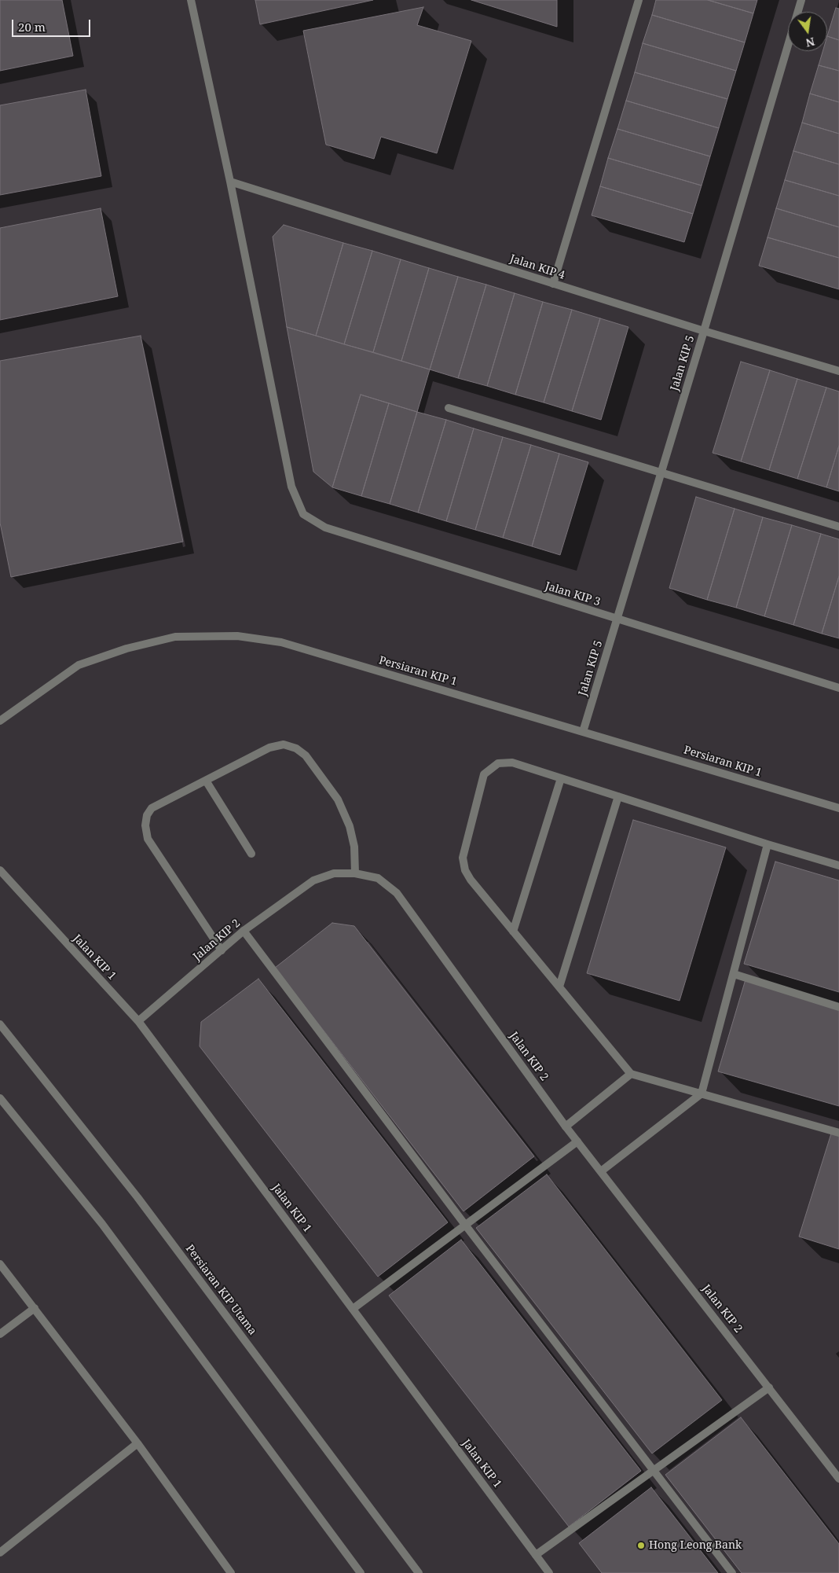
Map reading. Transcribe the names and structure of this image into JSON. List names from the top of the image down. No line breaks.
{"streets":{"street":["Jalan KIP 4","Jalan KIP 5","Jalan KIP 3","Persiaran KIP 1","Jalan KIP 2","Jalan KIP 1","Persiaran KIP Utama"]},"crossings":[["Jalan KIP 4","Jalan KIP 5"],["Jalan KIP 4","Jalan KIP 3"],["Jalan KIP 5","Jalan KIP 3"],["Jalan KIP 5","Persiaran KIP 1"],["Jalan KIP 2","Jalan KIP 1"]],"places":["Hong Leong Bank"],"scale_bar":"20 m","north":"bottom"}
